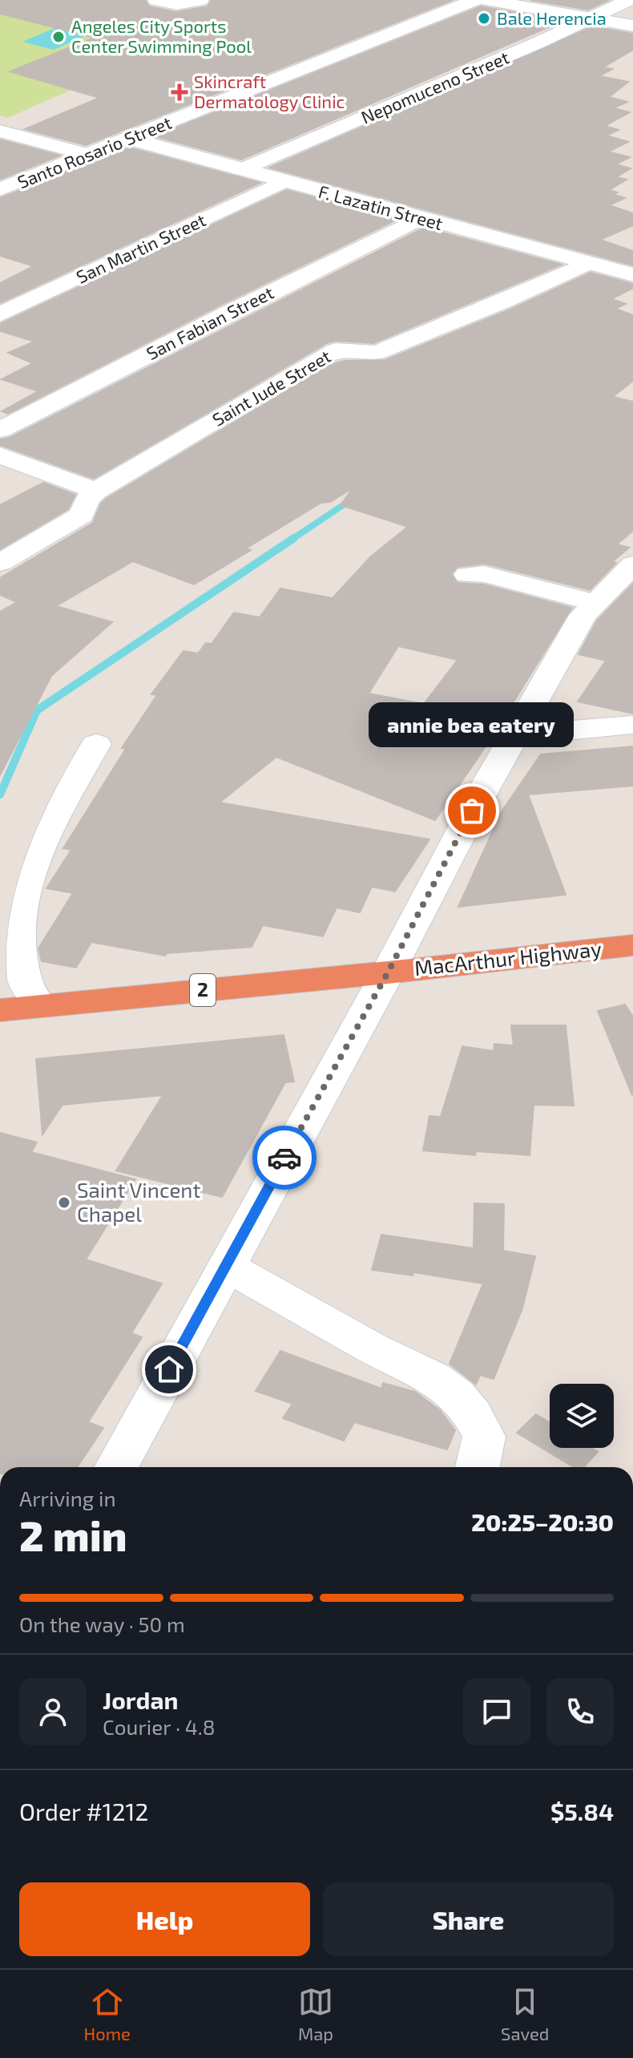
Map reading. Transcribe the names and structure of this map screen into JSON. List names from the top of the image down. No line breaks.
{"streets":{"highway":["MacArthur Highway","2"],"street":["Nepomuceno Street","Santo Rosario Street","F. Lazatin Street","San Martin Street","San Fabian Street","Saint Jude Street"]},"crossings":[["Nepomuceno Street","F. Lazatin Street"],["Santo Rosario Street","F. Lazatin Street"],["F. Lazatin Street","San Martin Street"],["F. Lazatin Street","San Fabian Street"],["F. Lazatin Street","Saint Jude Street"]],"places":{"other":["Bale Herencia","Angeles City Sports Center Swimming Pool","annie bea eatery","Saint Vincent Chapel"],"health":["Skincraft Dermatology Clinic"]},"page":{"bubble":"annie bea eatery","heading":["2 min","Arriving in","20:25–20:30"],"panel":["Jordan","Courier · 4.8","Order #1212","$5.84"],"bar":"On the way · 50 m","buttons":["Help","Share"],"tabs":["Home","Map","Saved"]}}
